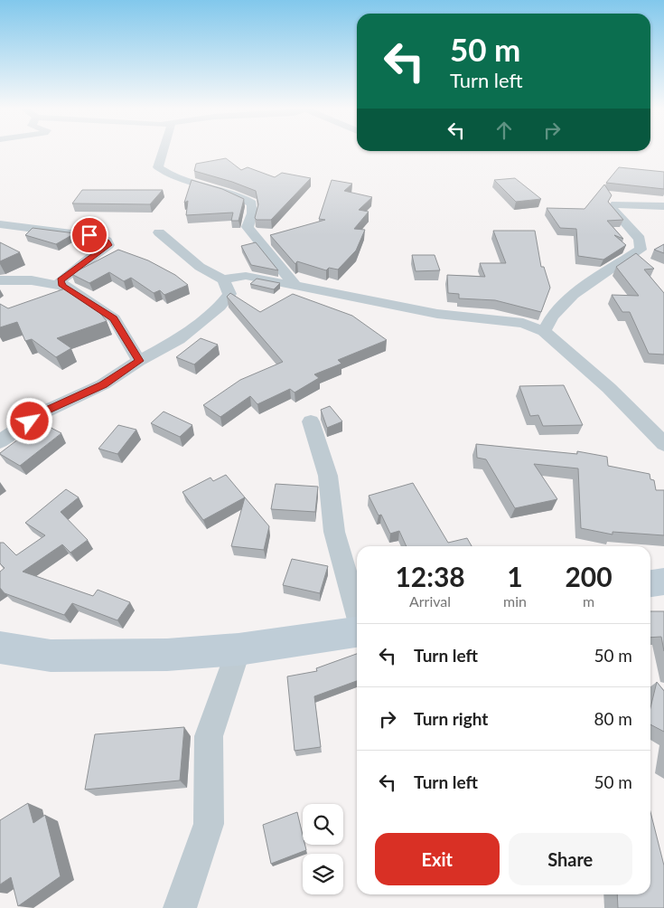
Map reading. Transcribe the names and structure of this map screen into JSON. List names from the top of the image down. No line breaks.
{"page":{"turn":["50 m","Turn left"],"eta":["12:38","Arrival","1","min","200","m"],"list":[{"name":"Turn left","value":"50 m"},{"name":"Turn right","value":"80 m"},{"name":"Turn left","value":"50 m"}],"buttons":["Exit","Share"]}}
